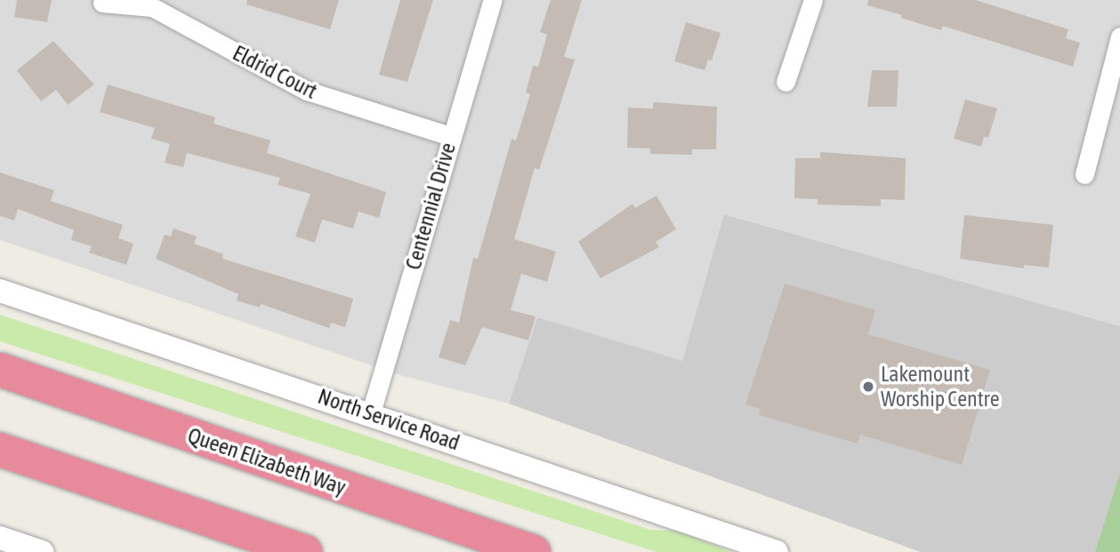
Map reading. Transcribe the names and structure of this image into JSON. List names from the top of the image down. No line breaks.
{"streets":{"highway":["Queen Elizabeth Way"],"street":["Eldrid Court","Centennial Drive","North Service Road"]},"crossings":[["Eldrid Court","Centennial Drive"],["Centennial Drive","North Service Road"]],"places":["Lakemount Worship Centre"]}
